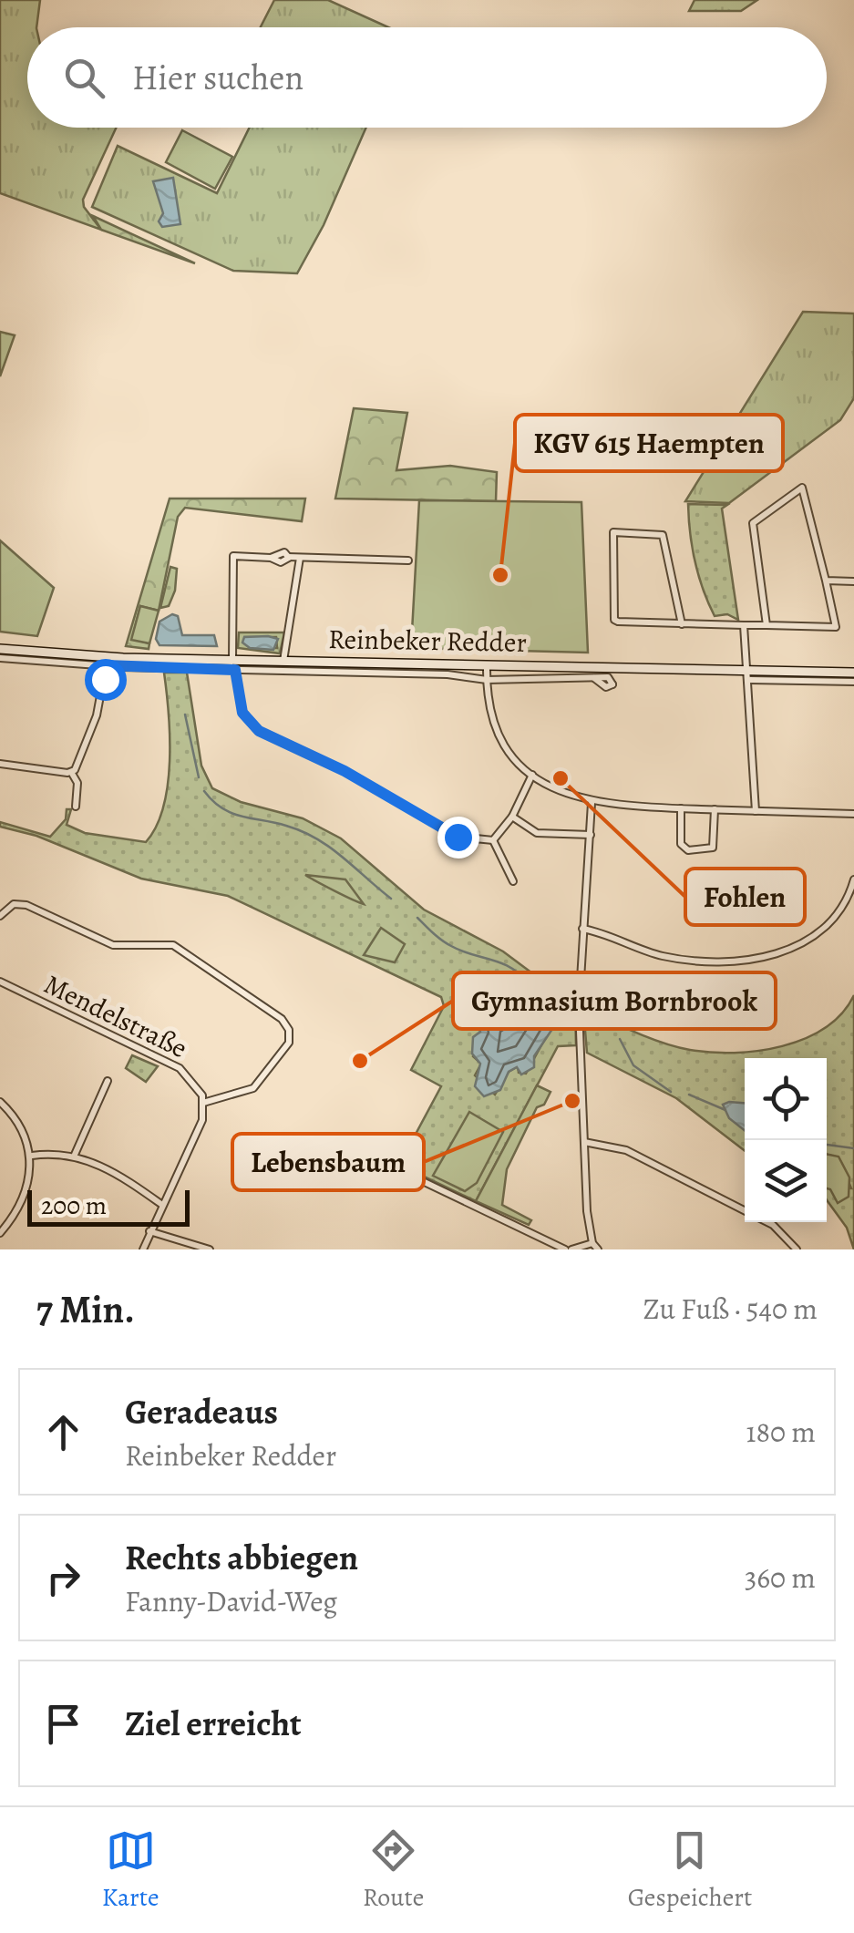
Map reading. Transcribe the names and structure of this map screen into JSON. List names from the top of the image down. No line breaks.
{"streets":{"main road":["Reinbeker Redder"],"street":["Mendelstraße"]},"places":["KGV 615 Haempten","Fohlen","Gymnasium Bornbrook","Lebensbaum"],"scale_bar":"200 m","page":{"search":"Hier suchen","scale":"200 m","heading":["7 Min.","Zu Fuß · 540 m"],"list":[["Geradeaus","Reinbeker Redder","180 m"],["Rechts abbiegen","Fanny-David-Weg","360 m"],"Ziel erreicht"],"nav":["Karte","Route","Gespeichert"]}}
